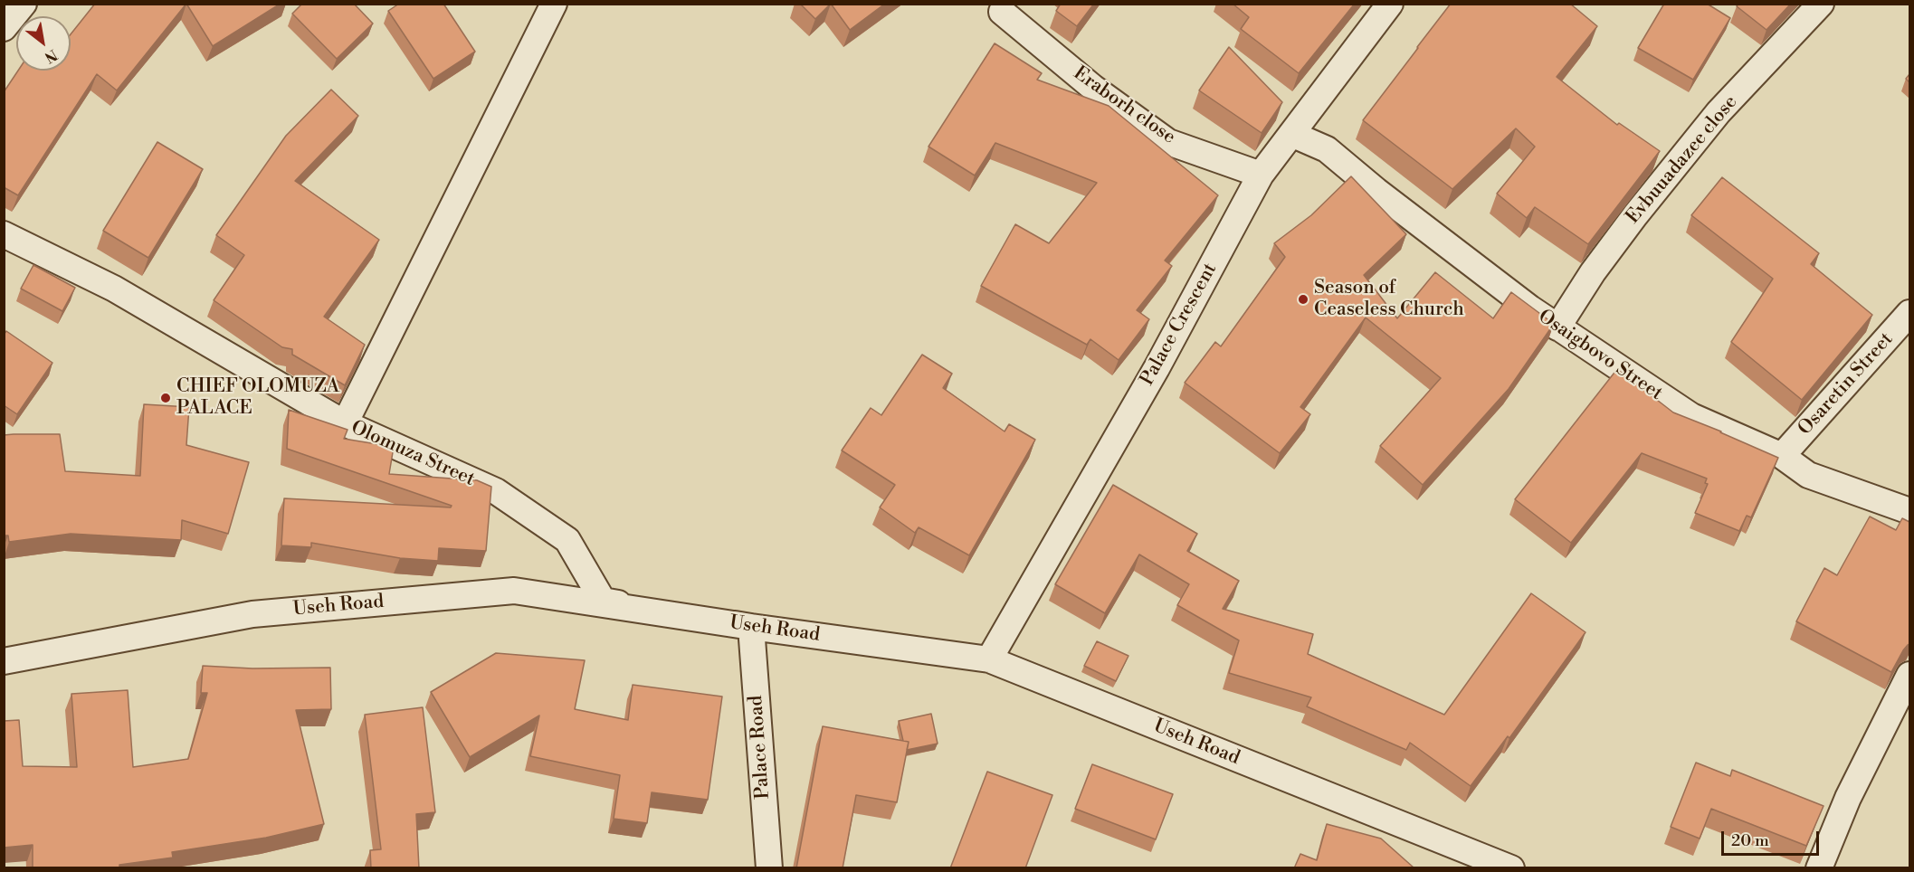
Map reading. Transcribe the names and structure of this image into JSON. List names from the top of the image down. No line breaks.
{"streets":{"street":["Eraborh close","Evbuuadazee close","Palace Crescent","Osaigbovo Street","Osaretin Street","Olomuza Street","Useh Road","Palace Road"]},"crossings":[["Eraborh close","Palace Crescent"],["Evbuuadazee close","Osaigbovo Street"],["Palace Crescent","Osaigbovo Street"],["Palace Crescent","Useh Road"],["Osaigbovo Street","Osaretin Street"],["Olomuza Street","Useh Road"],["Olomuza Street","Palace Road"],["Useh Road","Palace Road"]],"places":["Season of Ceaseless Church","CHIEF OLOMUZA PALACE"],"scale_bar":"20 m","north":"bottom right"}
